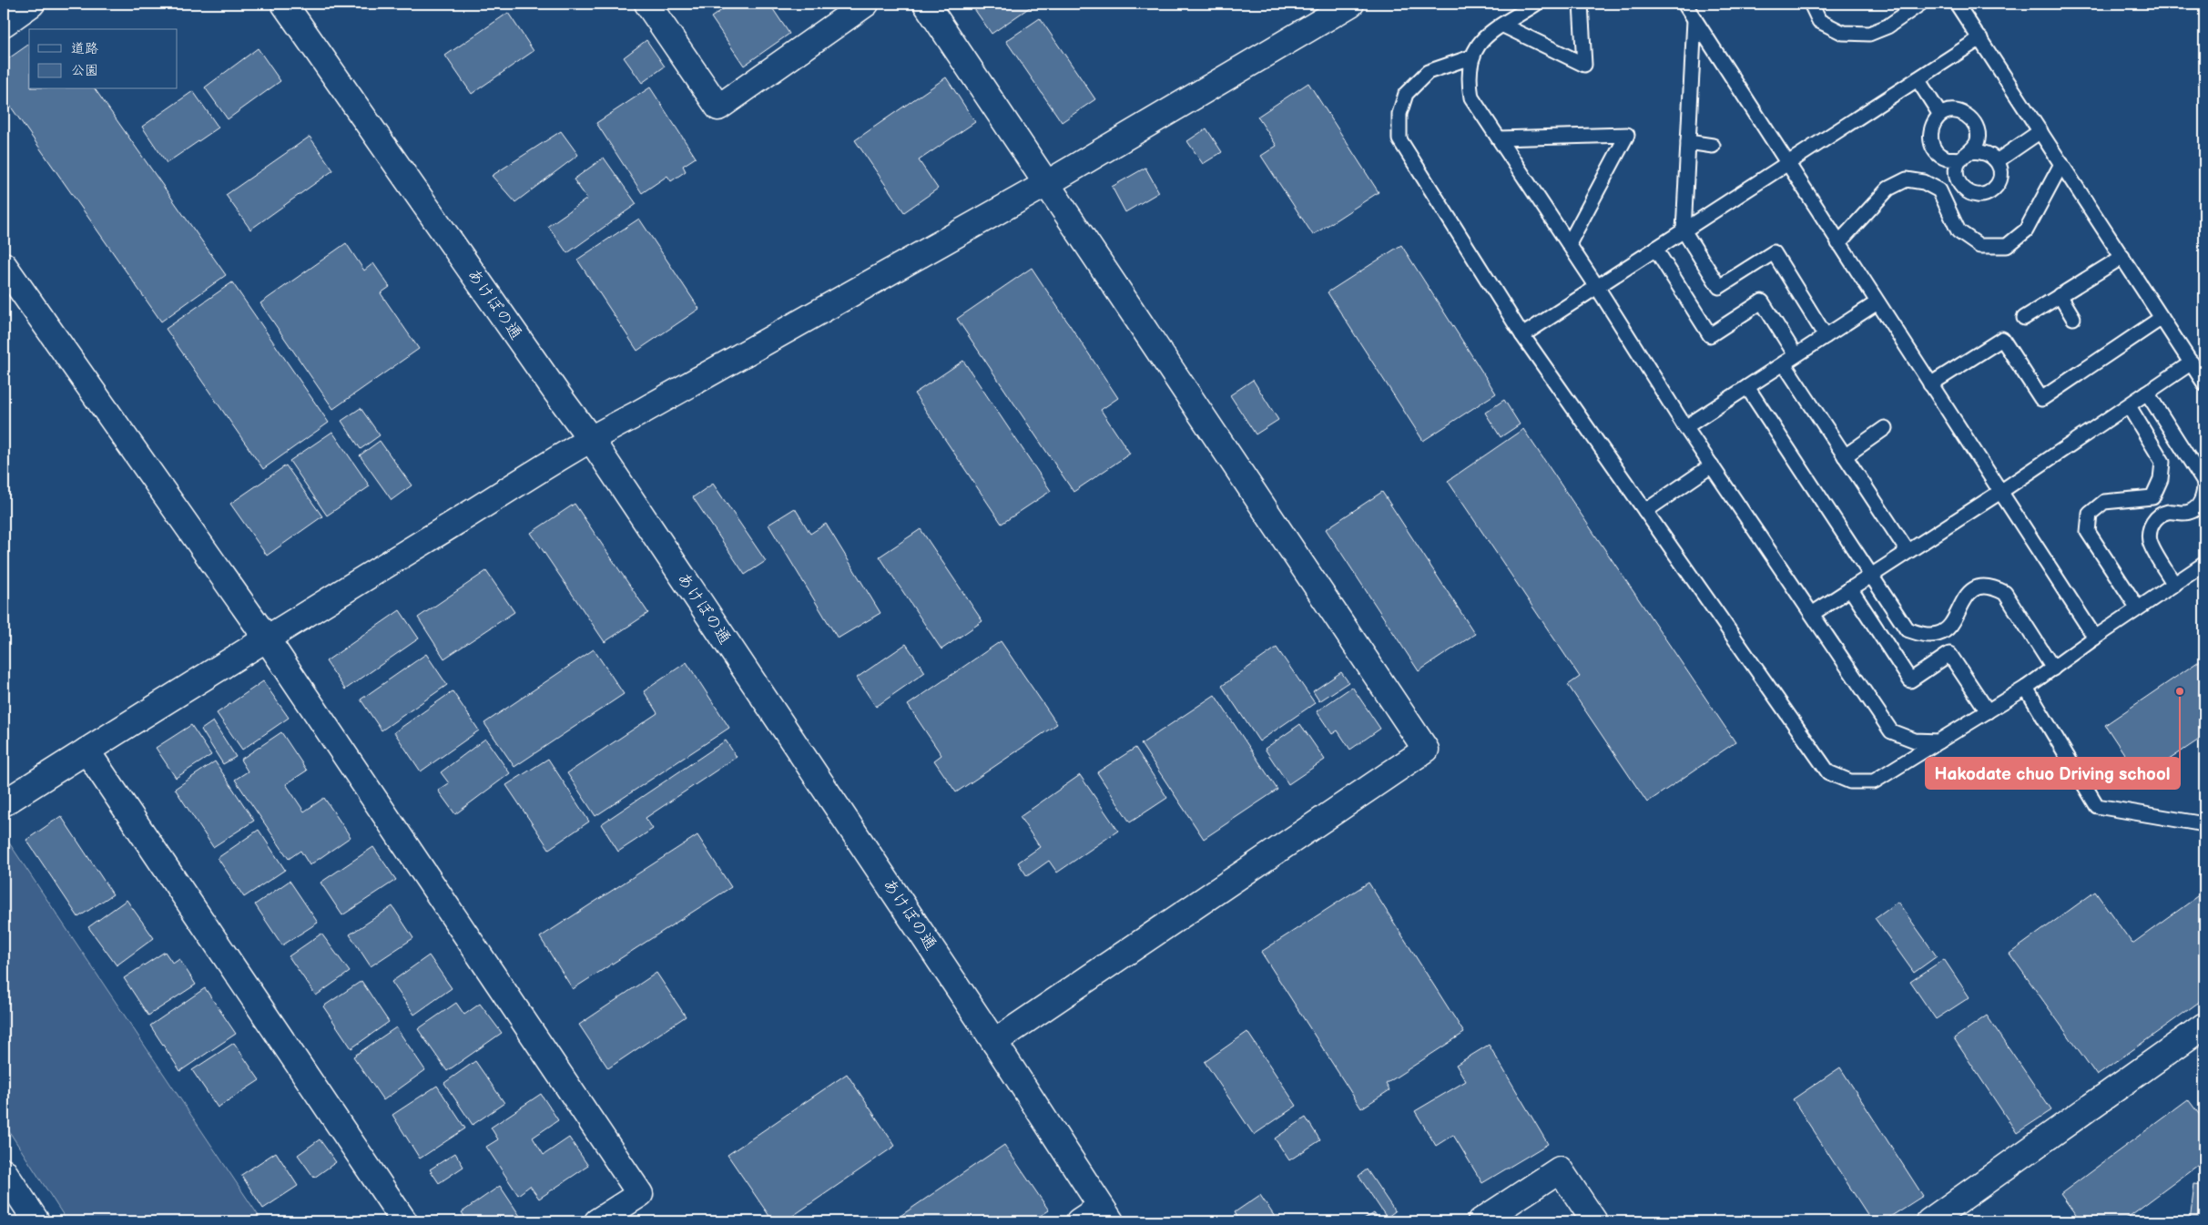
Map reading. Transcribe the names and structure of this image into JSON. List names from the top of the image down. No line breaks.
{"streets":{"street":["あけぼの通"]},"places":["Hakodate chuo Driving school"],"legend":["道路","公園"]}
